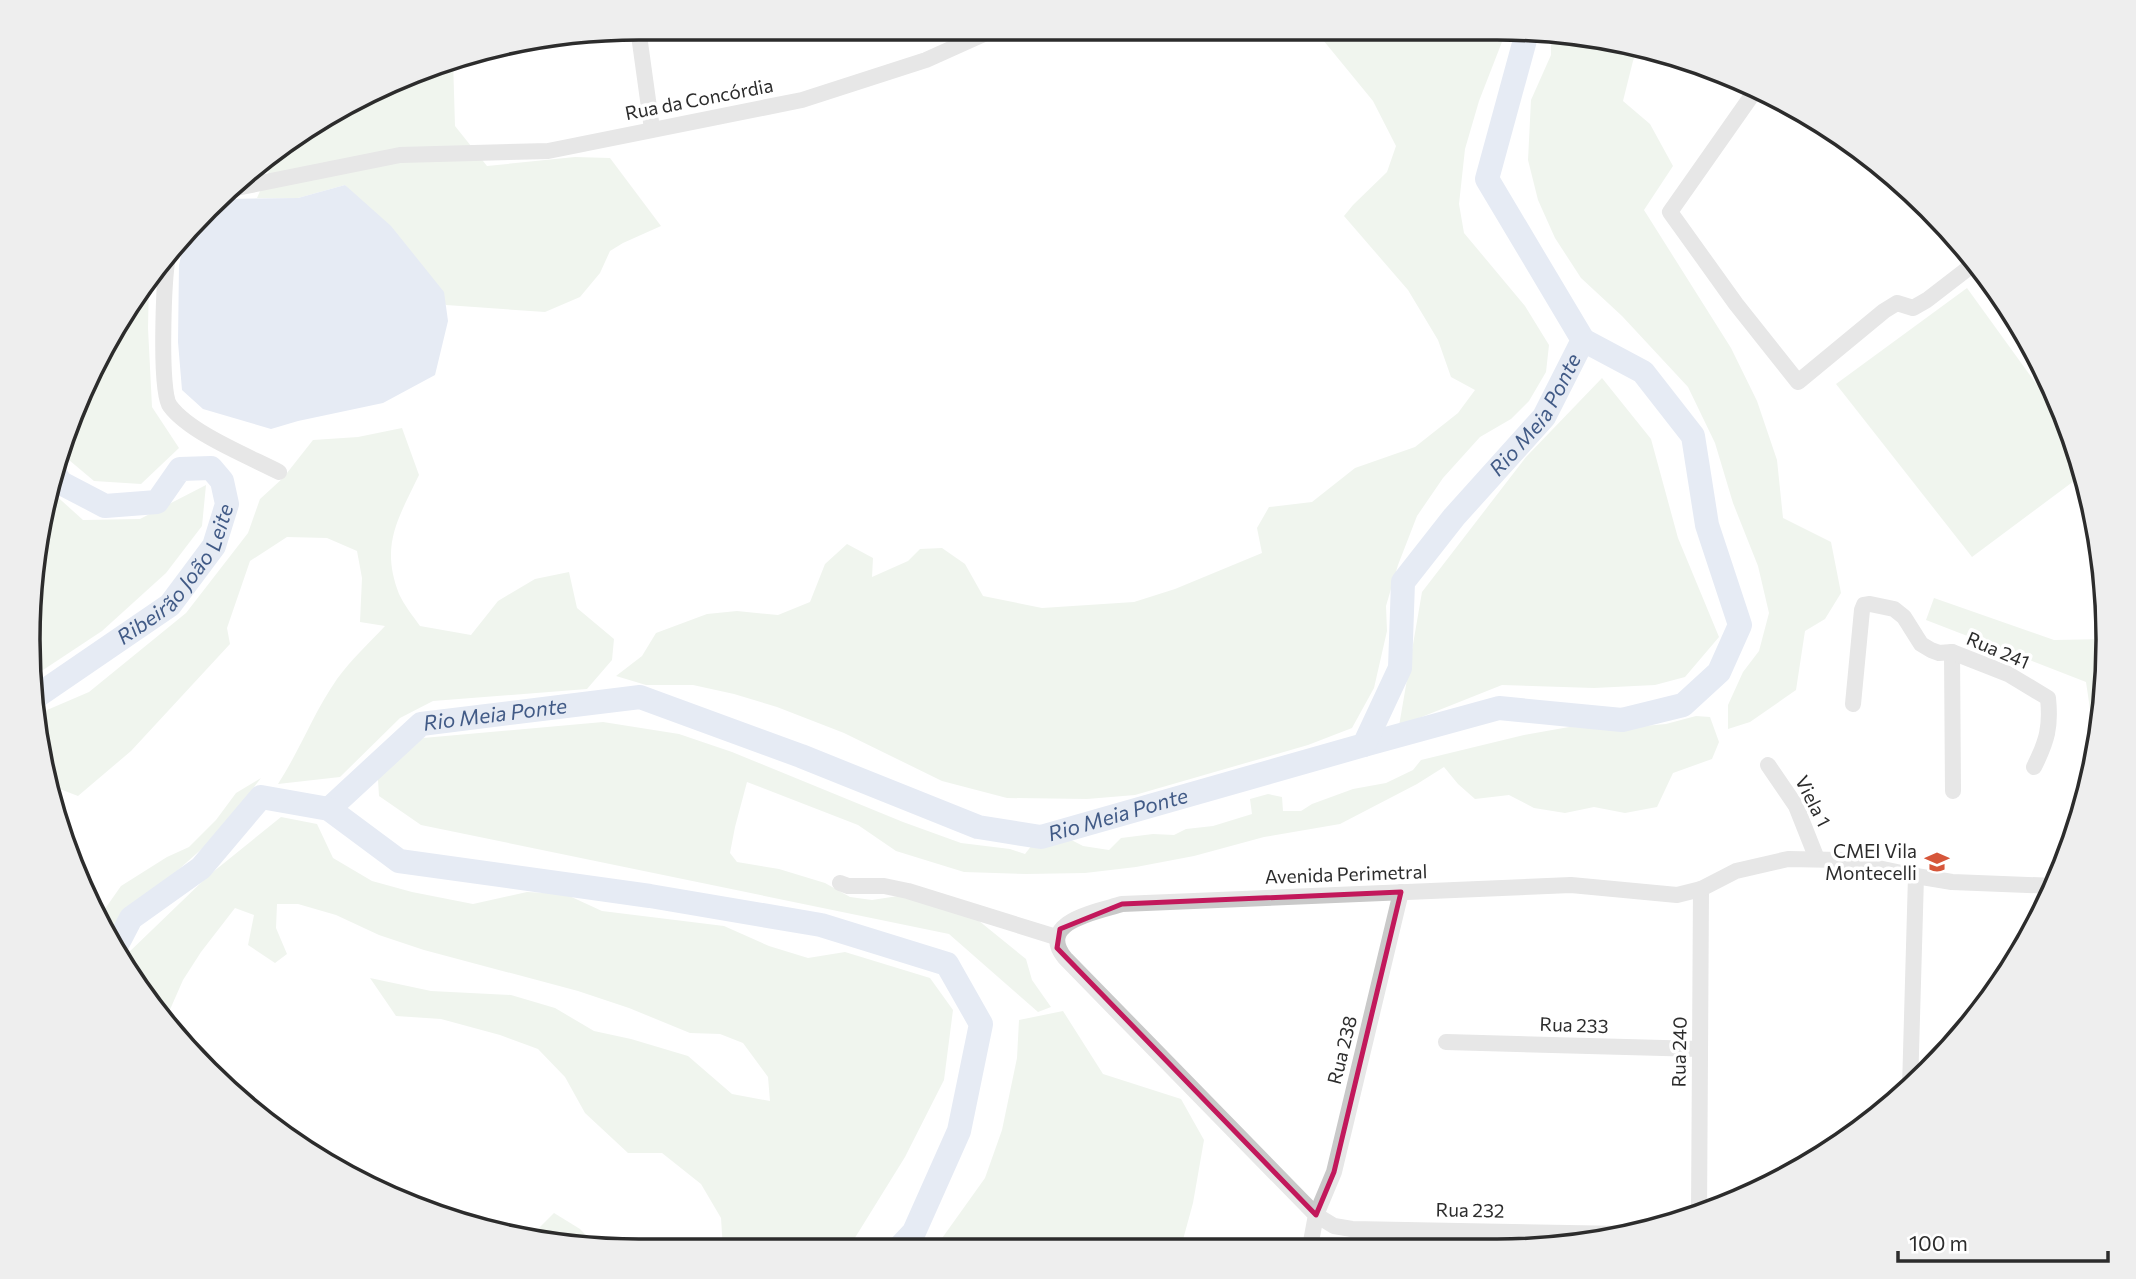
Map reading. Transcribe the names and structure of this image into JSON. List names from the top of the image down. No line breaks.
{"streets":{"street":["Rua da Concórdia","Rua 241","Viela 1","Avenida Perimetral","Rua 233","Rua 238","Rua 240","Rua 232"]},"crossings":[["Viela 1","Avenida Perimetral"],["Avenida Perimetral","Rua 238"],["Avenida Perimetral","Rua 240"],["Rua 233","Rua 240"],["Rua 238","Rua 232"]],"water":["Rio Meia Ponte","Ribeirão João Leite"],"places":{"school or university":["CMEI Vila Montecelli"]},"scale_bar":"100 m"}
